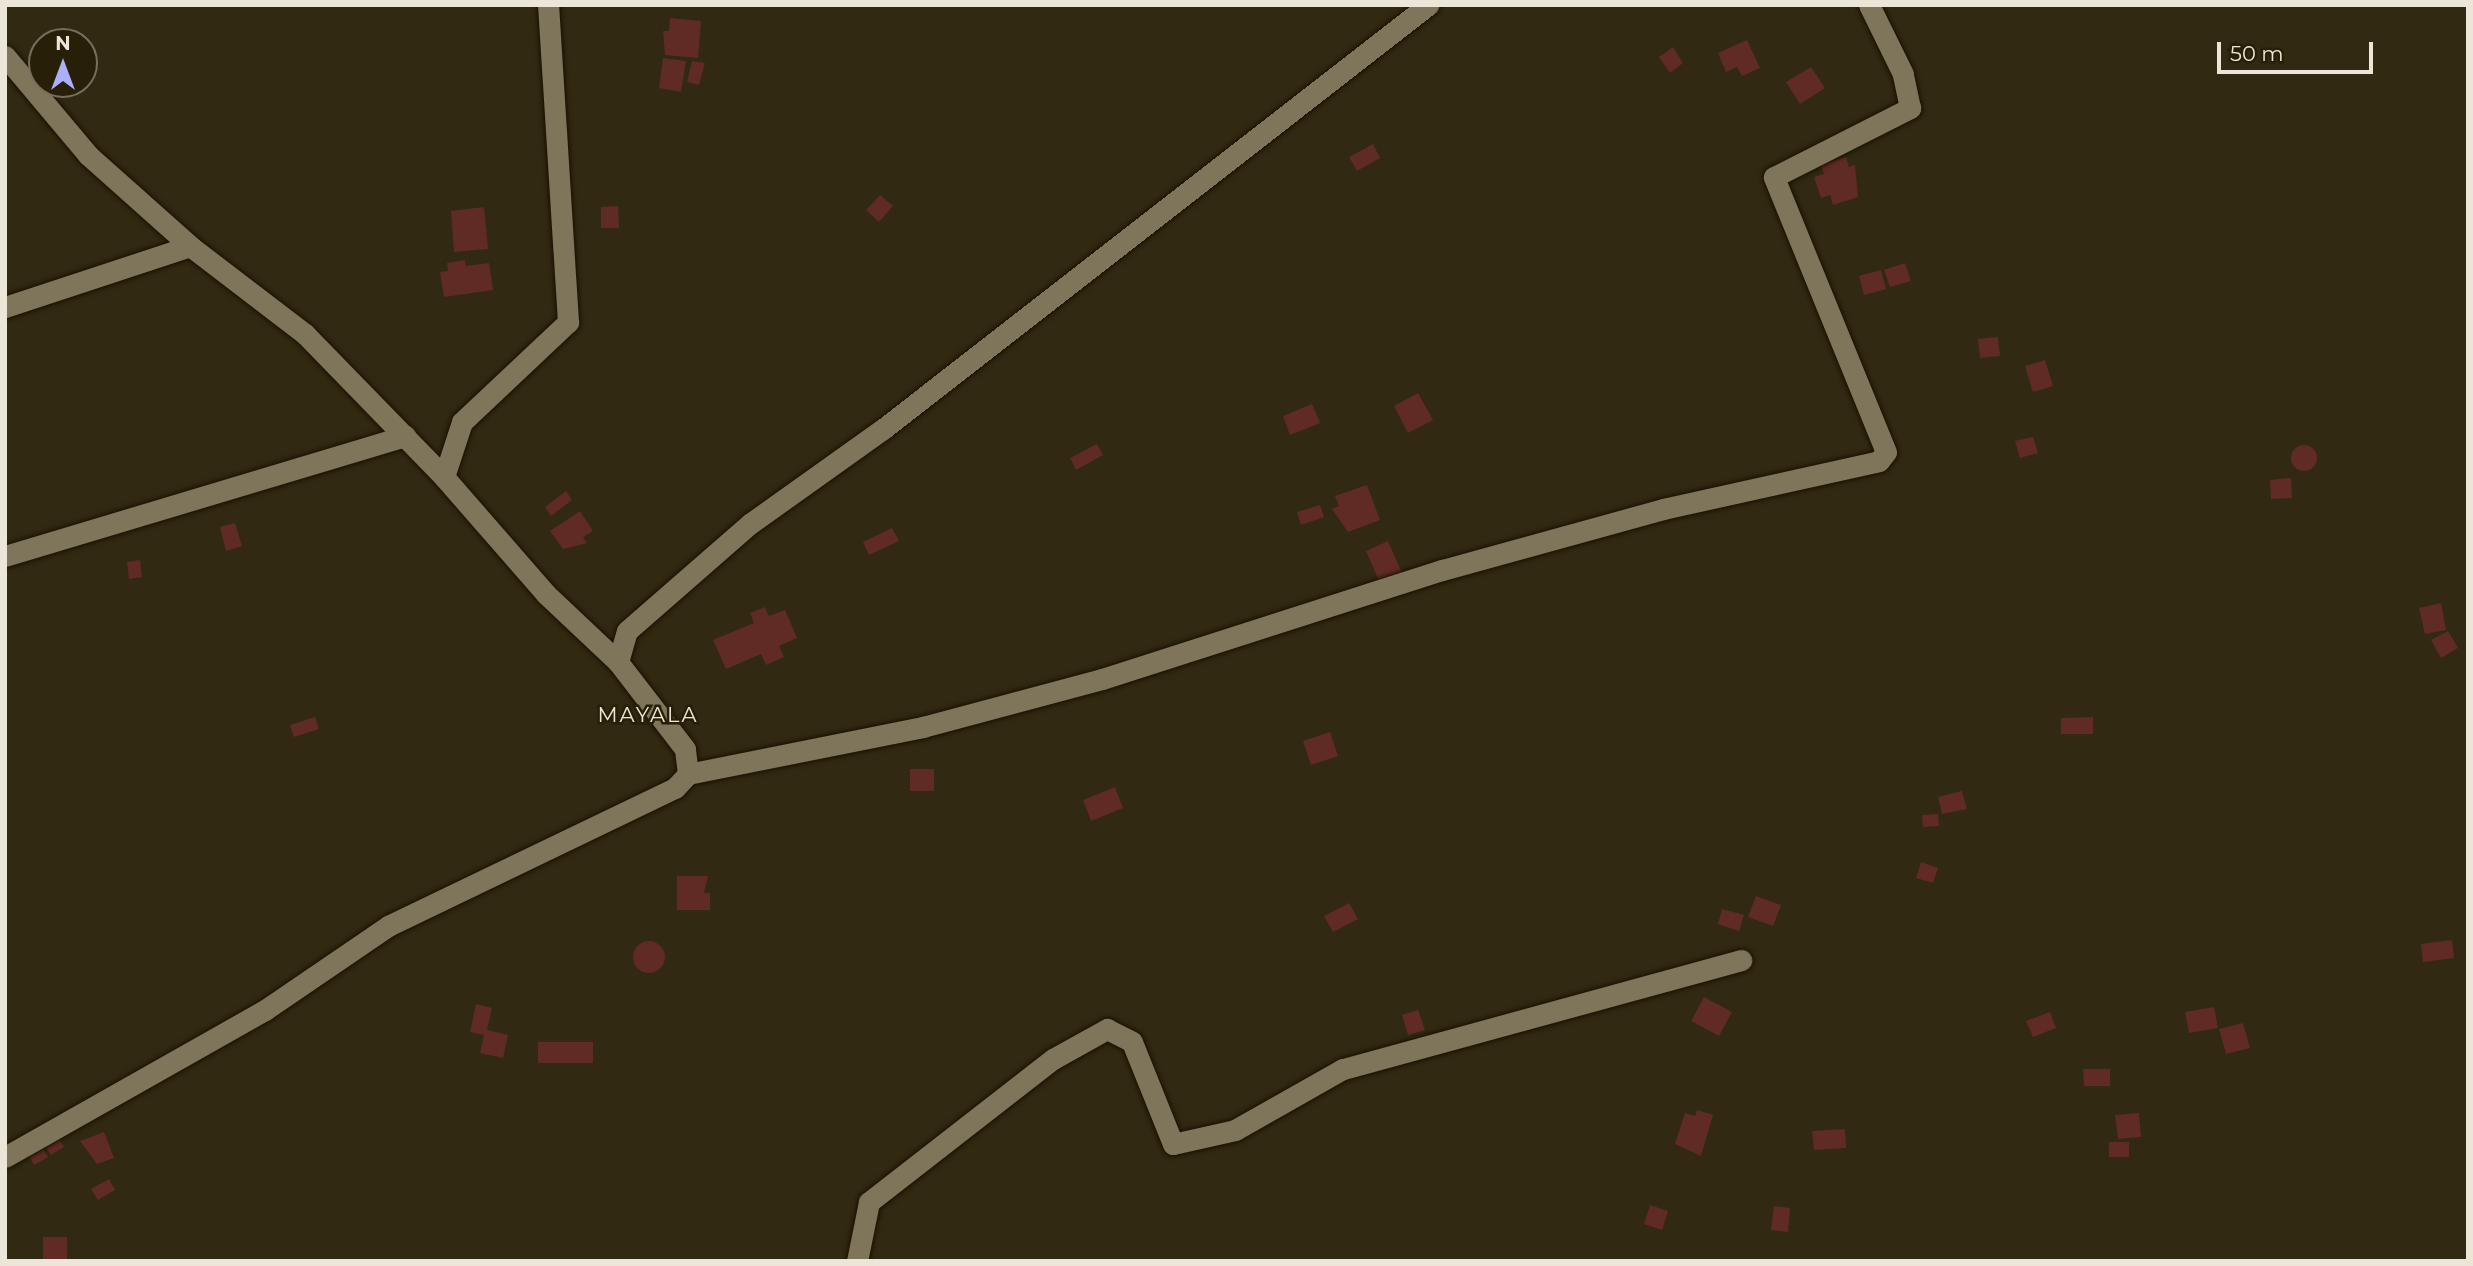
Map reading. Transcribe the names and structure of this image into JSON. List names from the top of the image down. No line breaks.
{"districts":["MAYALA"],"scale_bar":"50 m","north":"top"}
